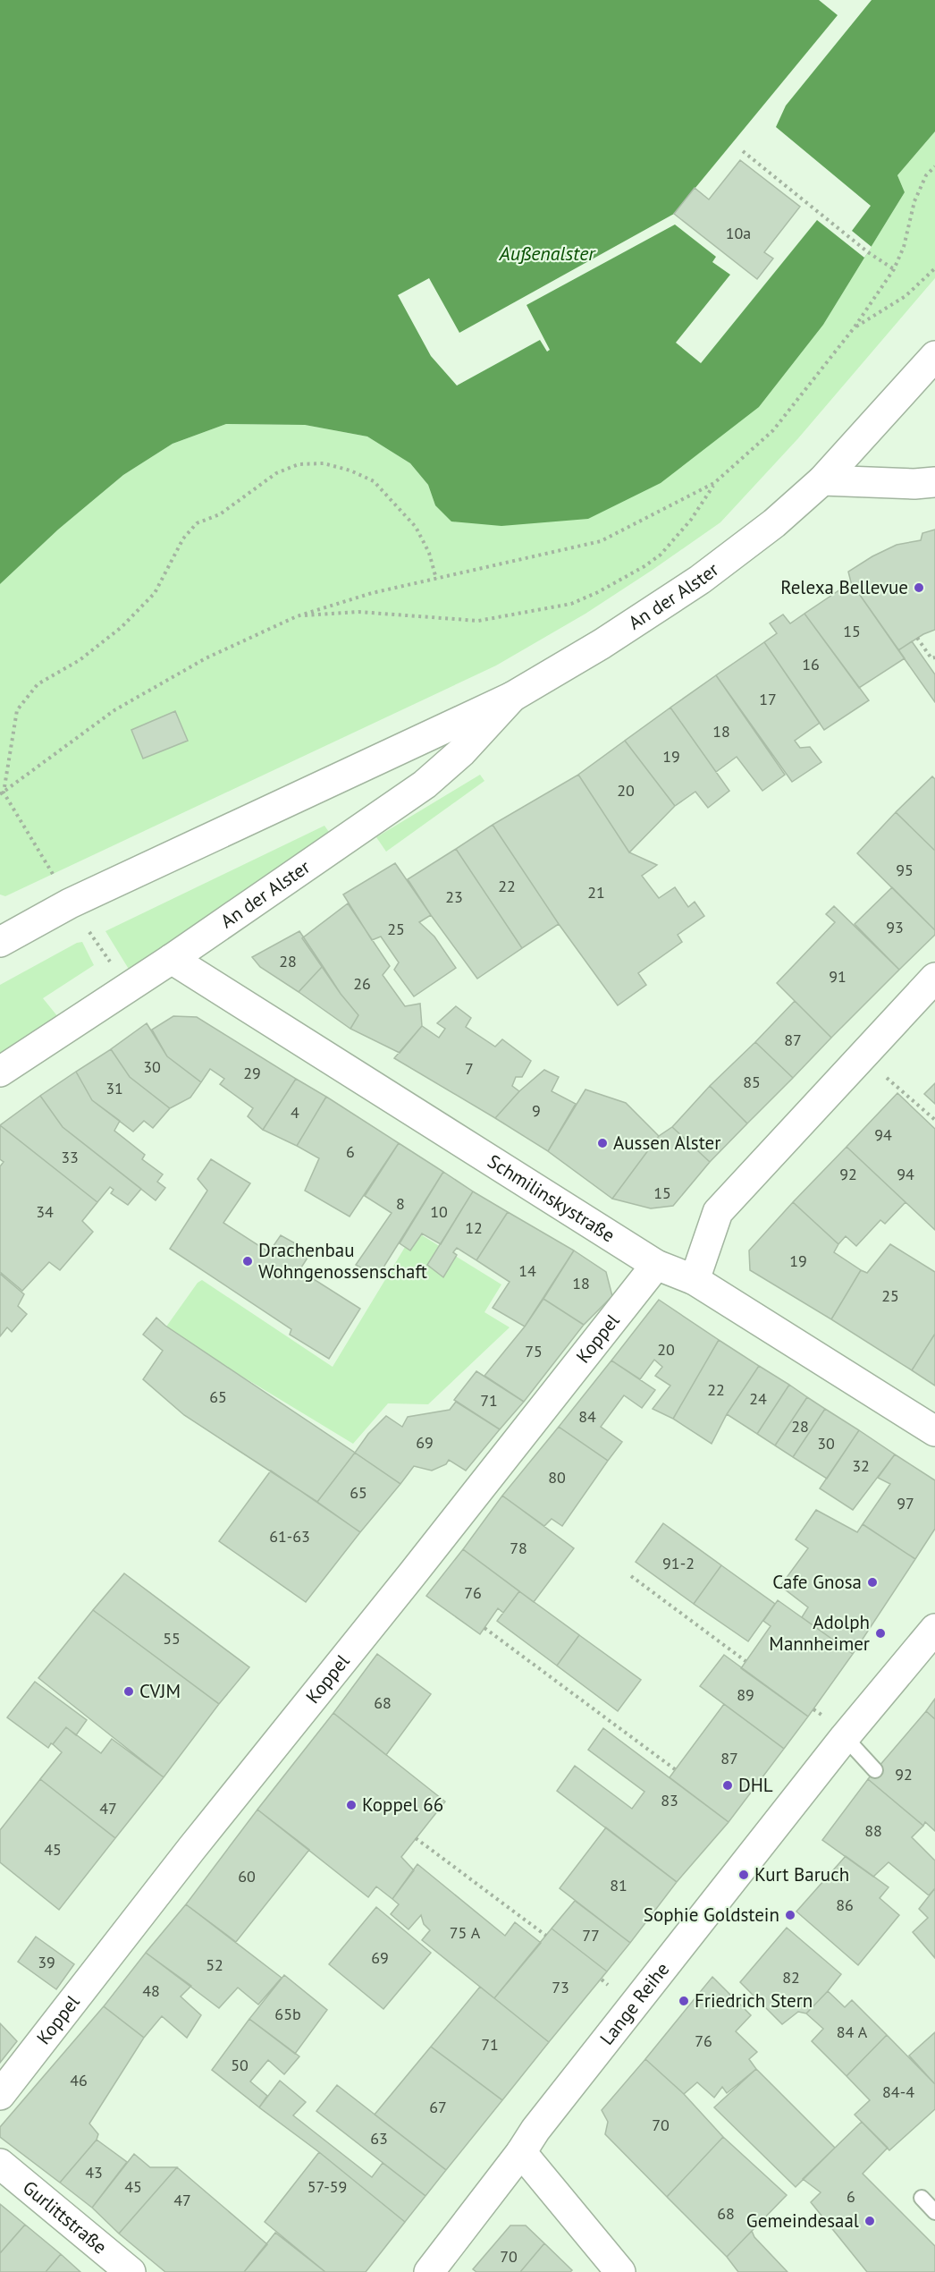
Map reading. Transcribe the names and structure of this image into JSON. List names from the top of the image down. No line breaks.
{"streets":{"street":["An der Alster","Schmilinskystraße","Koppel","Lange Reihe","Gurlittstraße"]},"crossings":[["An der Alster","Schmilinskystraße"],["Schmilinskystraße","Koppel"]],"water":["Außenalster"],"places":["Relexa Bellevue","Aussen Alster","Drachenbau Wohngenossenschaft","Cafe Gnosa","Adolph Mannheimer","CVJM","DHL","Koppel 66","Kurt Baruch","Sophie Goldstein","Friedrich Stern","Gemeindesaal"],"house_numbers":["10a","15","16","17","18","19","20","95","22","21","23","93","25","28","91","26","87","30","7","29","85","31","9","4","94","6","33","92","94","15","8","34","10","12","19","14","18","25","20","75","22","65","24","71","84","28","69","30","32","80","65","97","61-63","78","91-2","76","55","89","68","87","92","83","47","88","45","60","81","86","75 A","77","69","39","52","82","73","48","65b","84 A","76","71","50","46","84-4","67","70","63","43","45","57-59","6","47","68","70"]}
